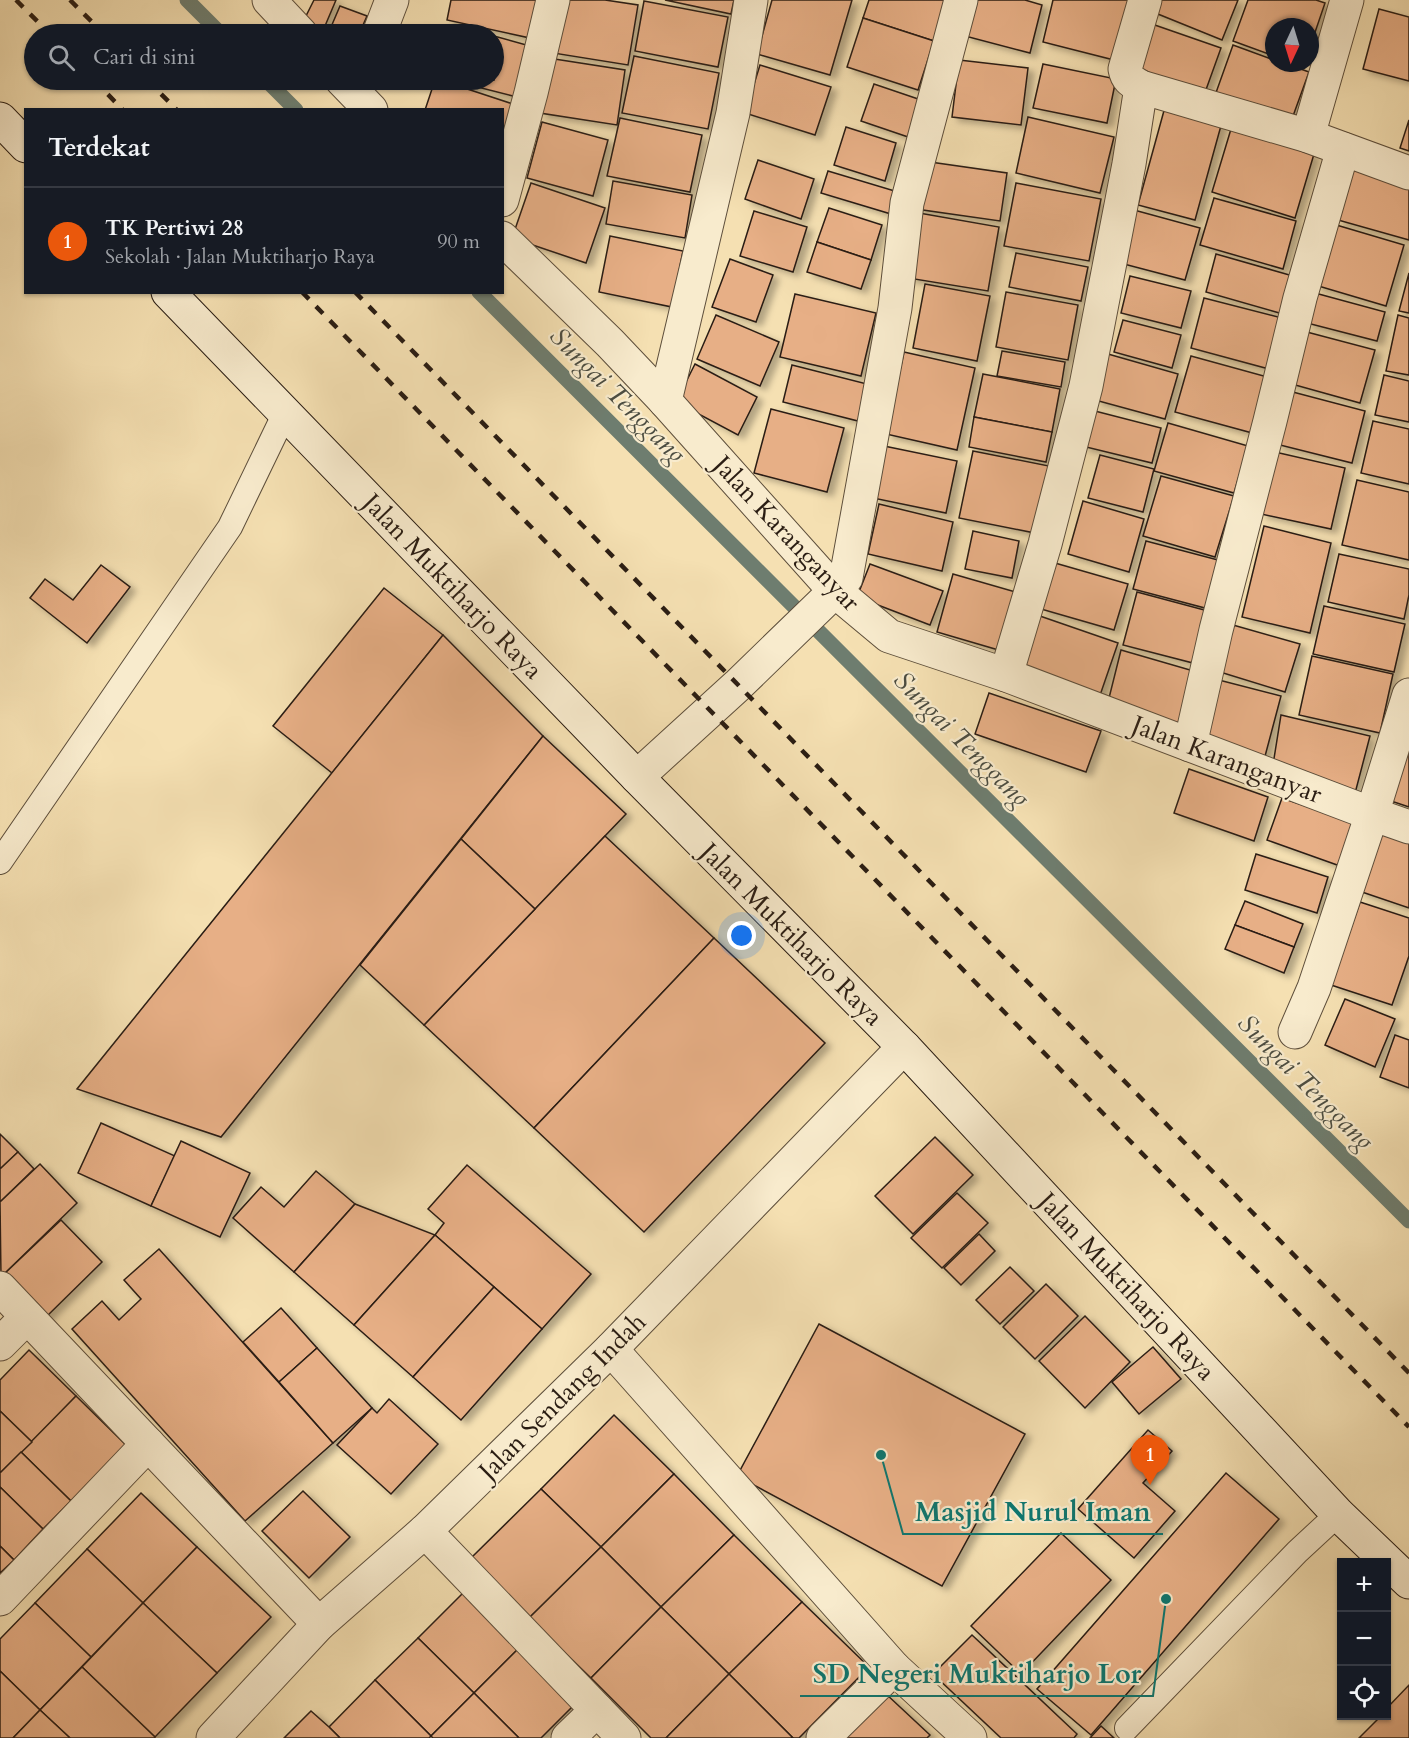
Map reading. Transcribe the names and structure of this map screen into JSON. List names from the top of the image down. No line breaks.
{"streets":{"street":["Jalan Karanganyar","Jalan Muktiharjo Raya","Jalan Sendang Indah"]},"crossings":[["Jalan Muktiharjo Raya","Jalan Sendang Indah"]],"water":["Sungai Tenggang"],"places":["Masjid Nurul Iman","SD Negeri Muktiharjo Lor"],"north":"bottom","page":{"search":"Cari di sini","heading":"Terdekat","list":[{"mark":"1","name":"TK Pertiwi 28","note":"Sekolah · Jalan Muktiharjo Raya","value":"90 m"}],"pins":"1","map_buttons":["+","−"]}}
